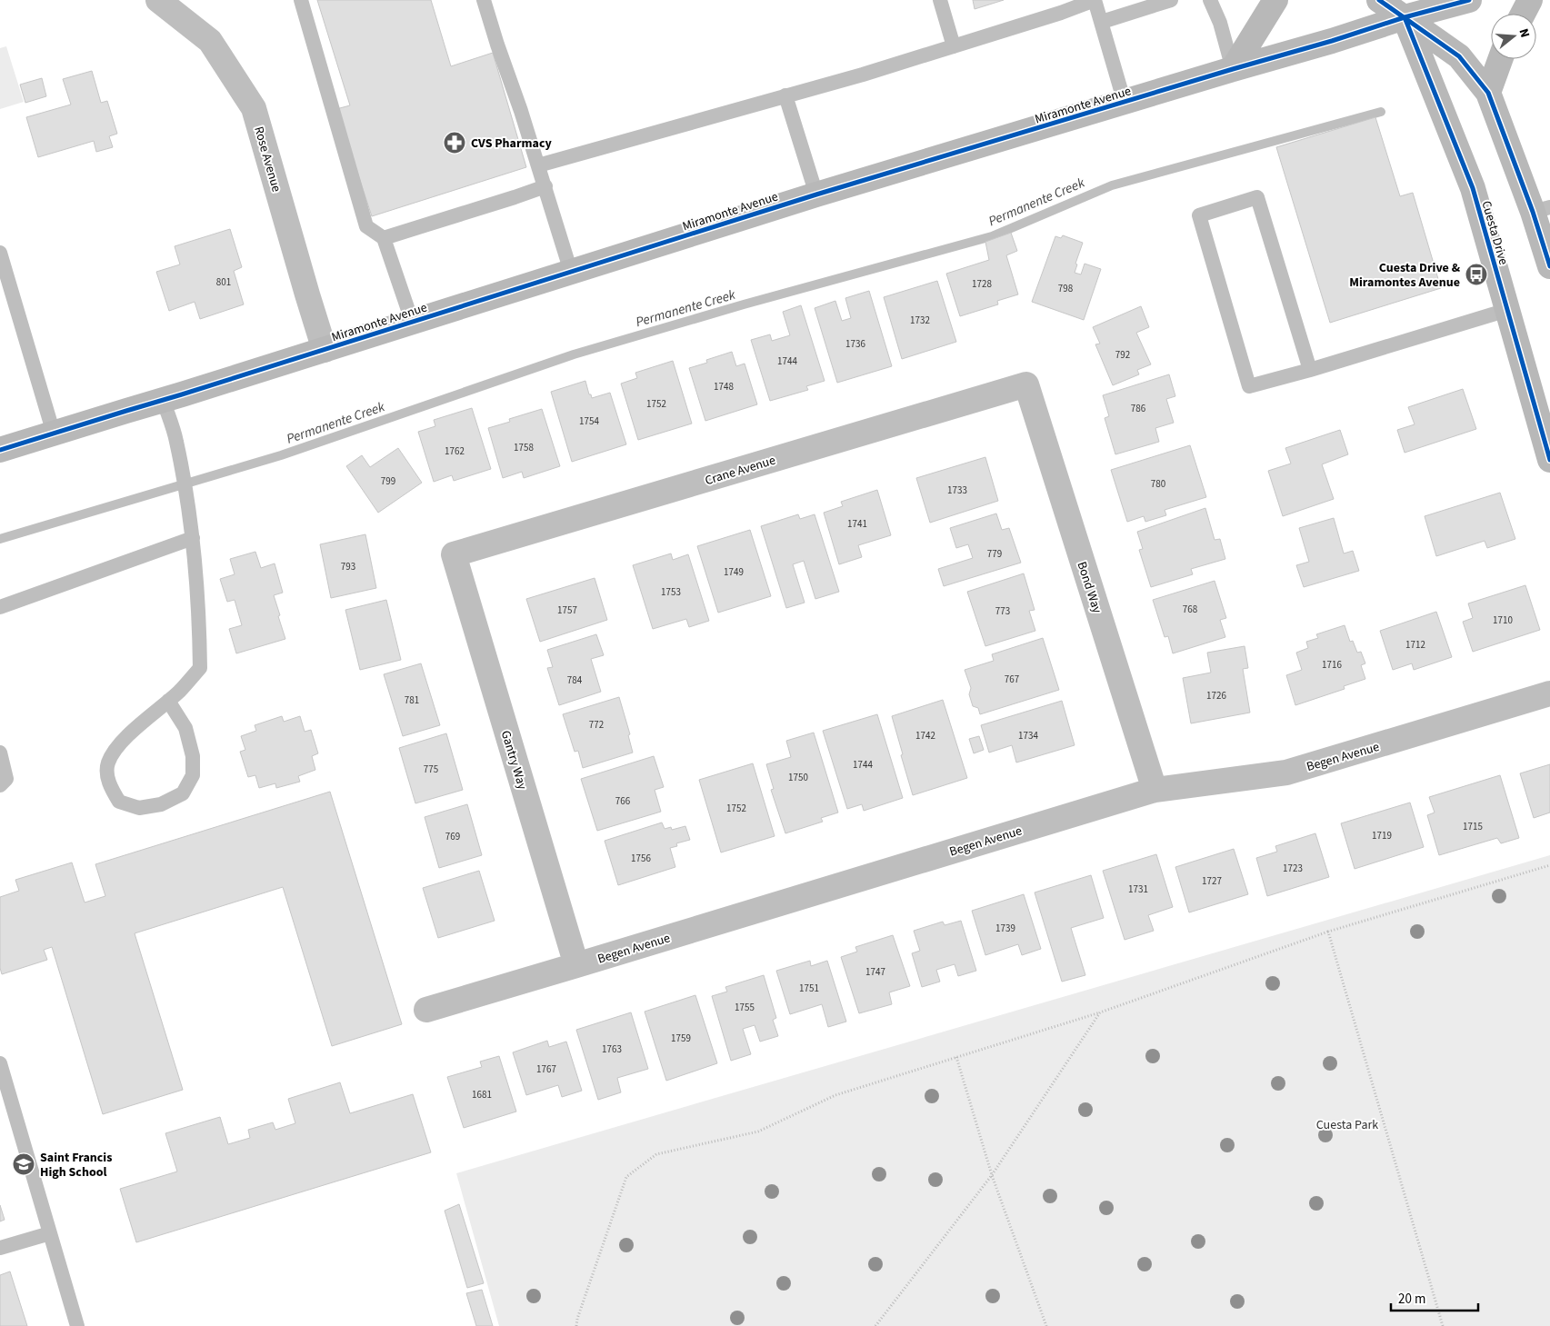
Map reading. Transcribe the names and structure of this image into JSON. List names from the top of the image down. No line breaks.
{"streets":{"street":["Miramonte Avenue","Rose Avenue","Cuesta Drive","Crane Avenue","Bond Way","Begen Avenue","Gantry Way"]},"crossings":[["Miramonte Avenue","Rose Avenue"],["Miramonte Avenue","Cuesta Drive"],["Crane Avenue","Bond Way"],["Crane Avenue","Gantry Way"],["Bond Way","Begen Avenue"],["Begen Avenue","Gantry Way"]],"water":["Permanente Creek"],"parks":["Cuesta Park"],"places":{"pharmacy":["CVS Pharmacy"],"bus stop":["Cuesta Drive & Miramontes Avenue"],"school or university":["Saint Francis High School"]},"house_numbers":["801","1728","798","1732","1736","792","1744","1748","1752","786","1754","1758","1762","799","780","1733","1741","779","793","1749","1753","768","1757","773","1710","1712","1716","767","784","1726","781","772","1742","1734","1744","775","1750","766","1752","1715","1719","769","1756","1723","1727","1731","1739","1747","1751","1755","1759","1763","1767","1681"],"scale_bar":"20 m","north":"right"}
